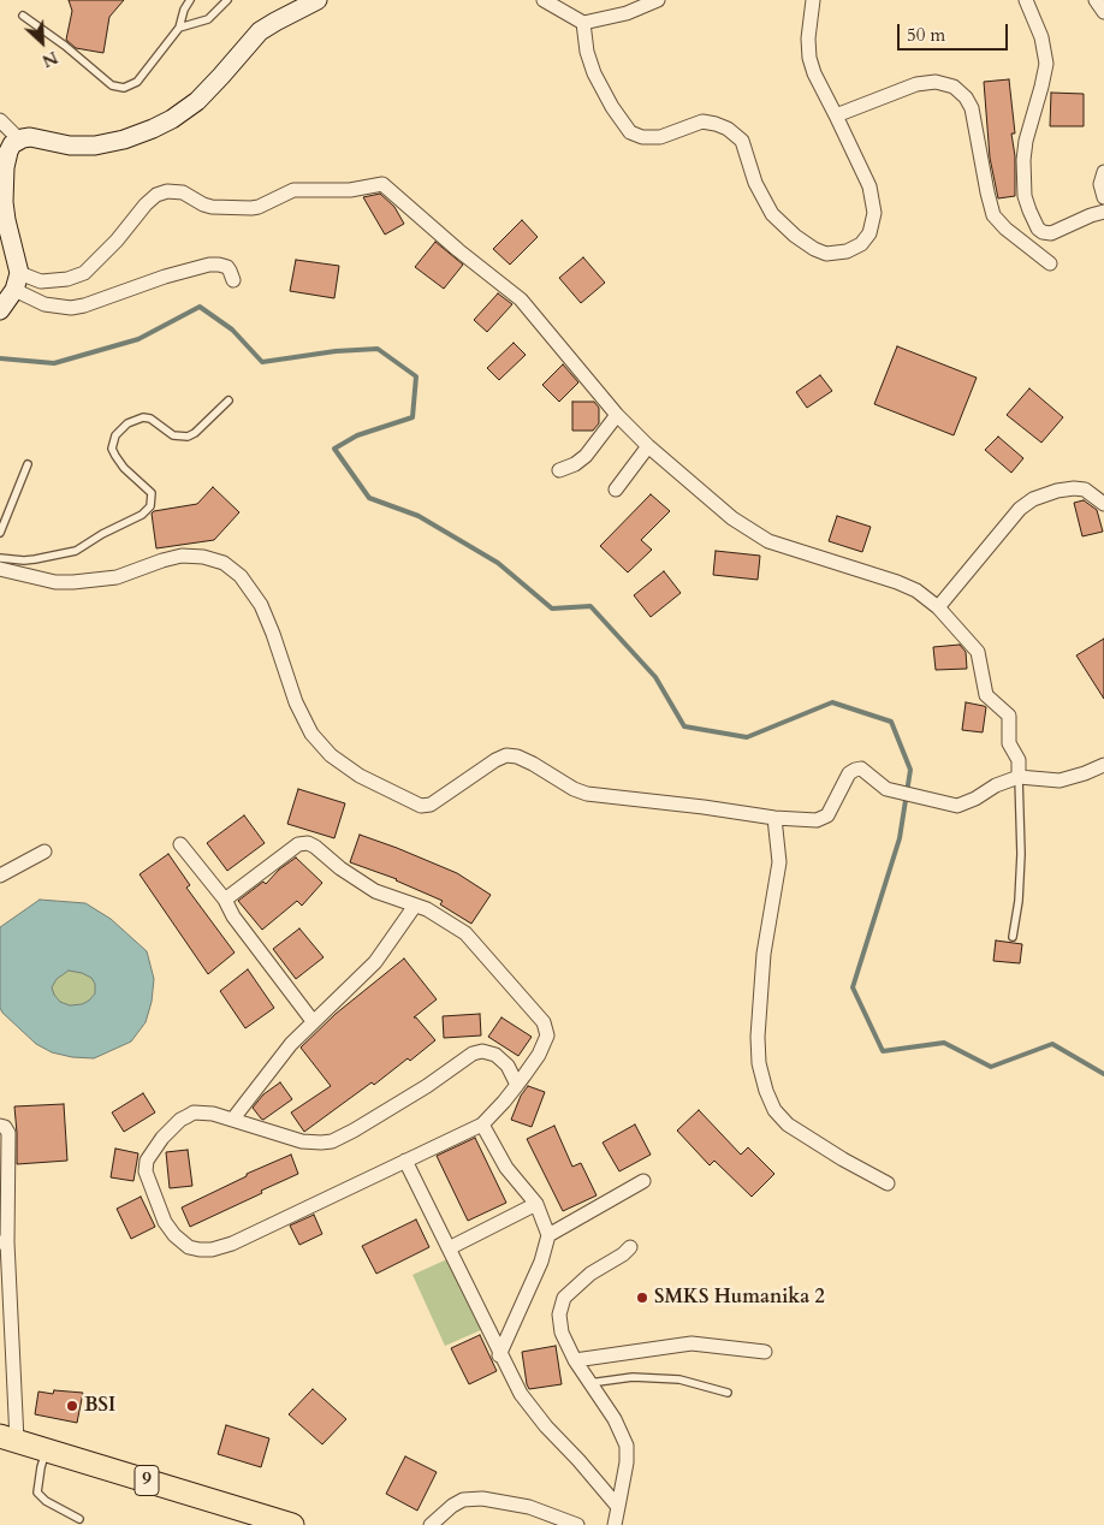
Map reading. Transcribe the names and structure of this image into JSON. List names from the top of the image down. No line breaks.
{"streets":{"highway":["9"]},"places":["SMKS Humanika 2","BSI"],"scale_bar":"50 m","north":"bottom right"}
